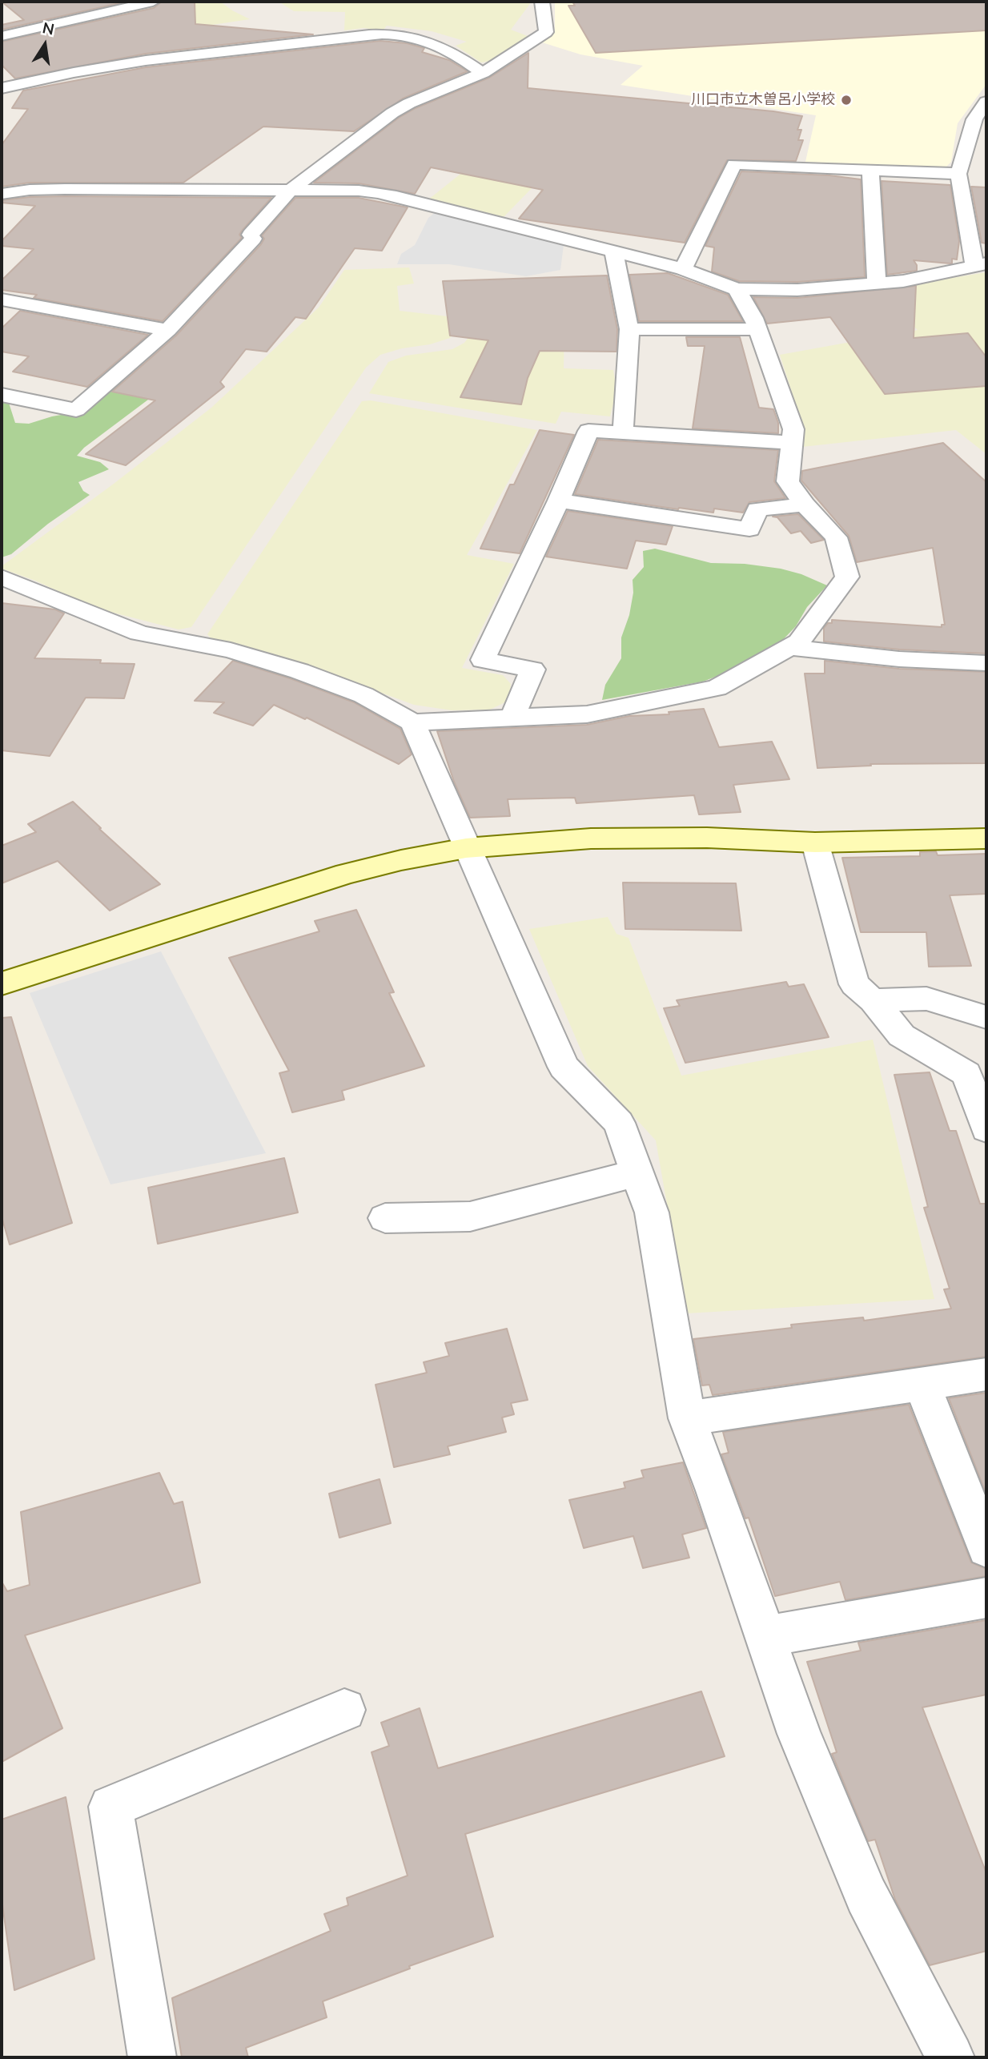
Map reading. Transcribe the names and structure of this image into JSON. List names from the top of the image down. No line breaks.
{"places":["川口市立木曽呂小学校"],"north":"top"}
